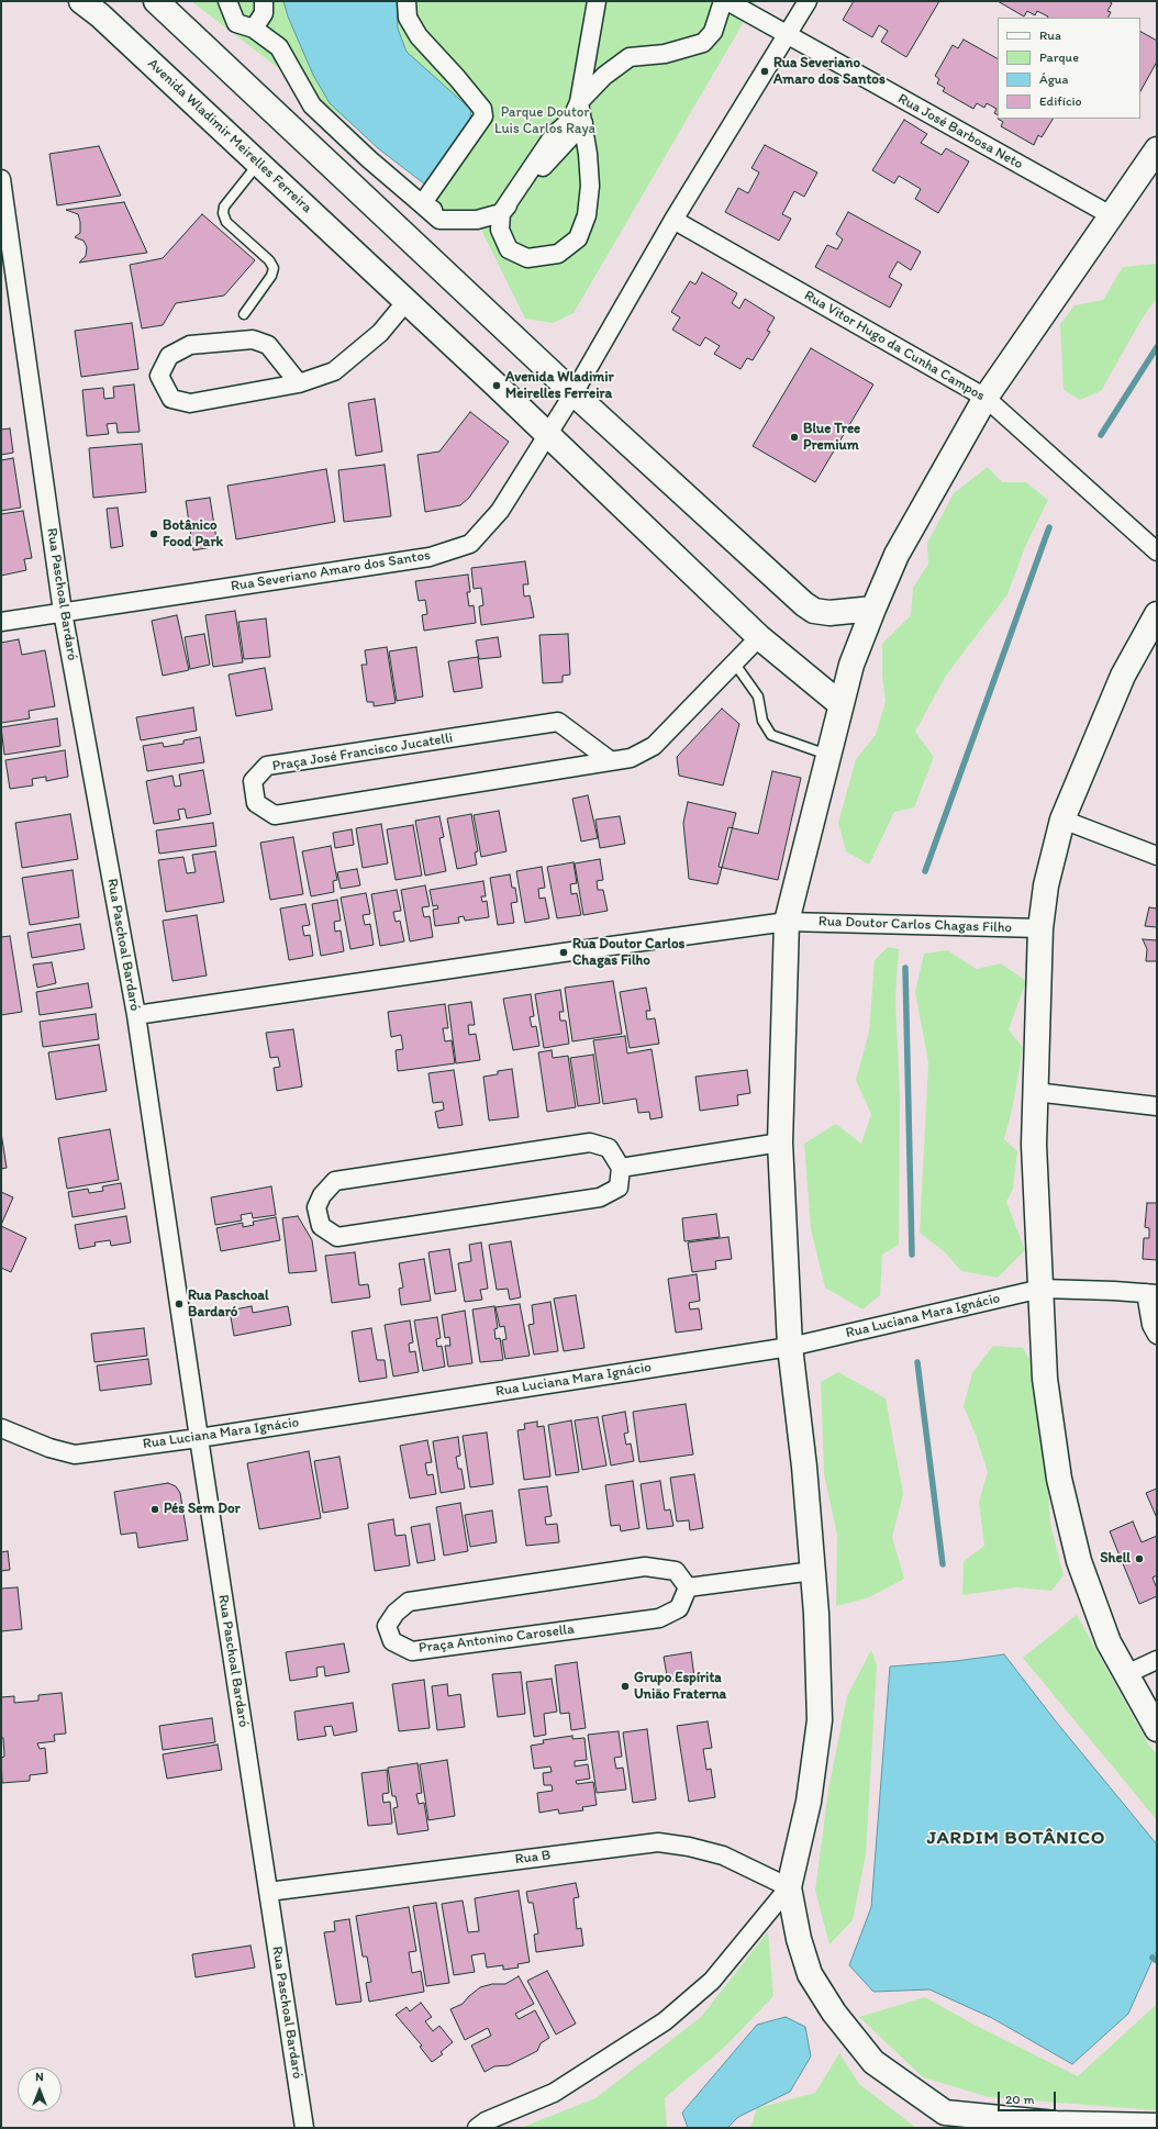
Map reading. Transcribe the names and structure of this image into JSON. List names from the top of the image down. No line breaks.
{"streets":{"main road":["Avenida Wladimir Meirelles Ferreira"],"street":["Rua José Barbosa Neto","Rua Vitor Hugo da Cunha Campos","Rua Severiano Amaro dos Santos","Rua Paschoal Bardaró","Praça José Francisco Jucatelli","Rua Doutor Carlos Chagas Filho","Rua Luciana Mara Ignácio","Praça Antonino Carosella","Rua B"]},"crossings":[["Rua José Barbosa Neto","Rua Severiano Amaro dos Santos"],["Avenida Wladimir Meirelles Ferreira","Rua Severiano Amaro dos Santos"],["Avenida Wladimir Meirelles Ferreira","Praça José Francisco Jucatelli"],["Rua Vitor Hugo da Cunha Campos","Rua Severiano Amaro dos Santos"],["Rua Severiano Amaro dos Santos","Rua Paschoal Bardaró"],["Rua Paschoal Bardaró","Rua Doutor Carlos Chagas Filho"],["Rua Paschoal Bardaró","Rua Luciana Mara Ignácio"],["Rua Paschoal Bardaró","Rua B"]],"districts":["JARDIM BOTÂNICO"],"parks":["Parque Doutor Luis Carlos Raya"],"places":["Rua Severiano Amaro dos Santos","Avenida Wladimir Meirelles Ferreira","Blue Tree Premium","Botânico Food Park","Rua Doutor Carlos Chagas Filho","Rua Paschoal Bardaró","Pés Sem Dor","Shell","Grupo Espírita União Fraterna"],"legend":["Rua","Parque","Água","Edifício"],"scale_bar":"20 m","north":"top"}
